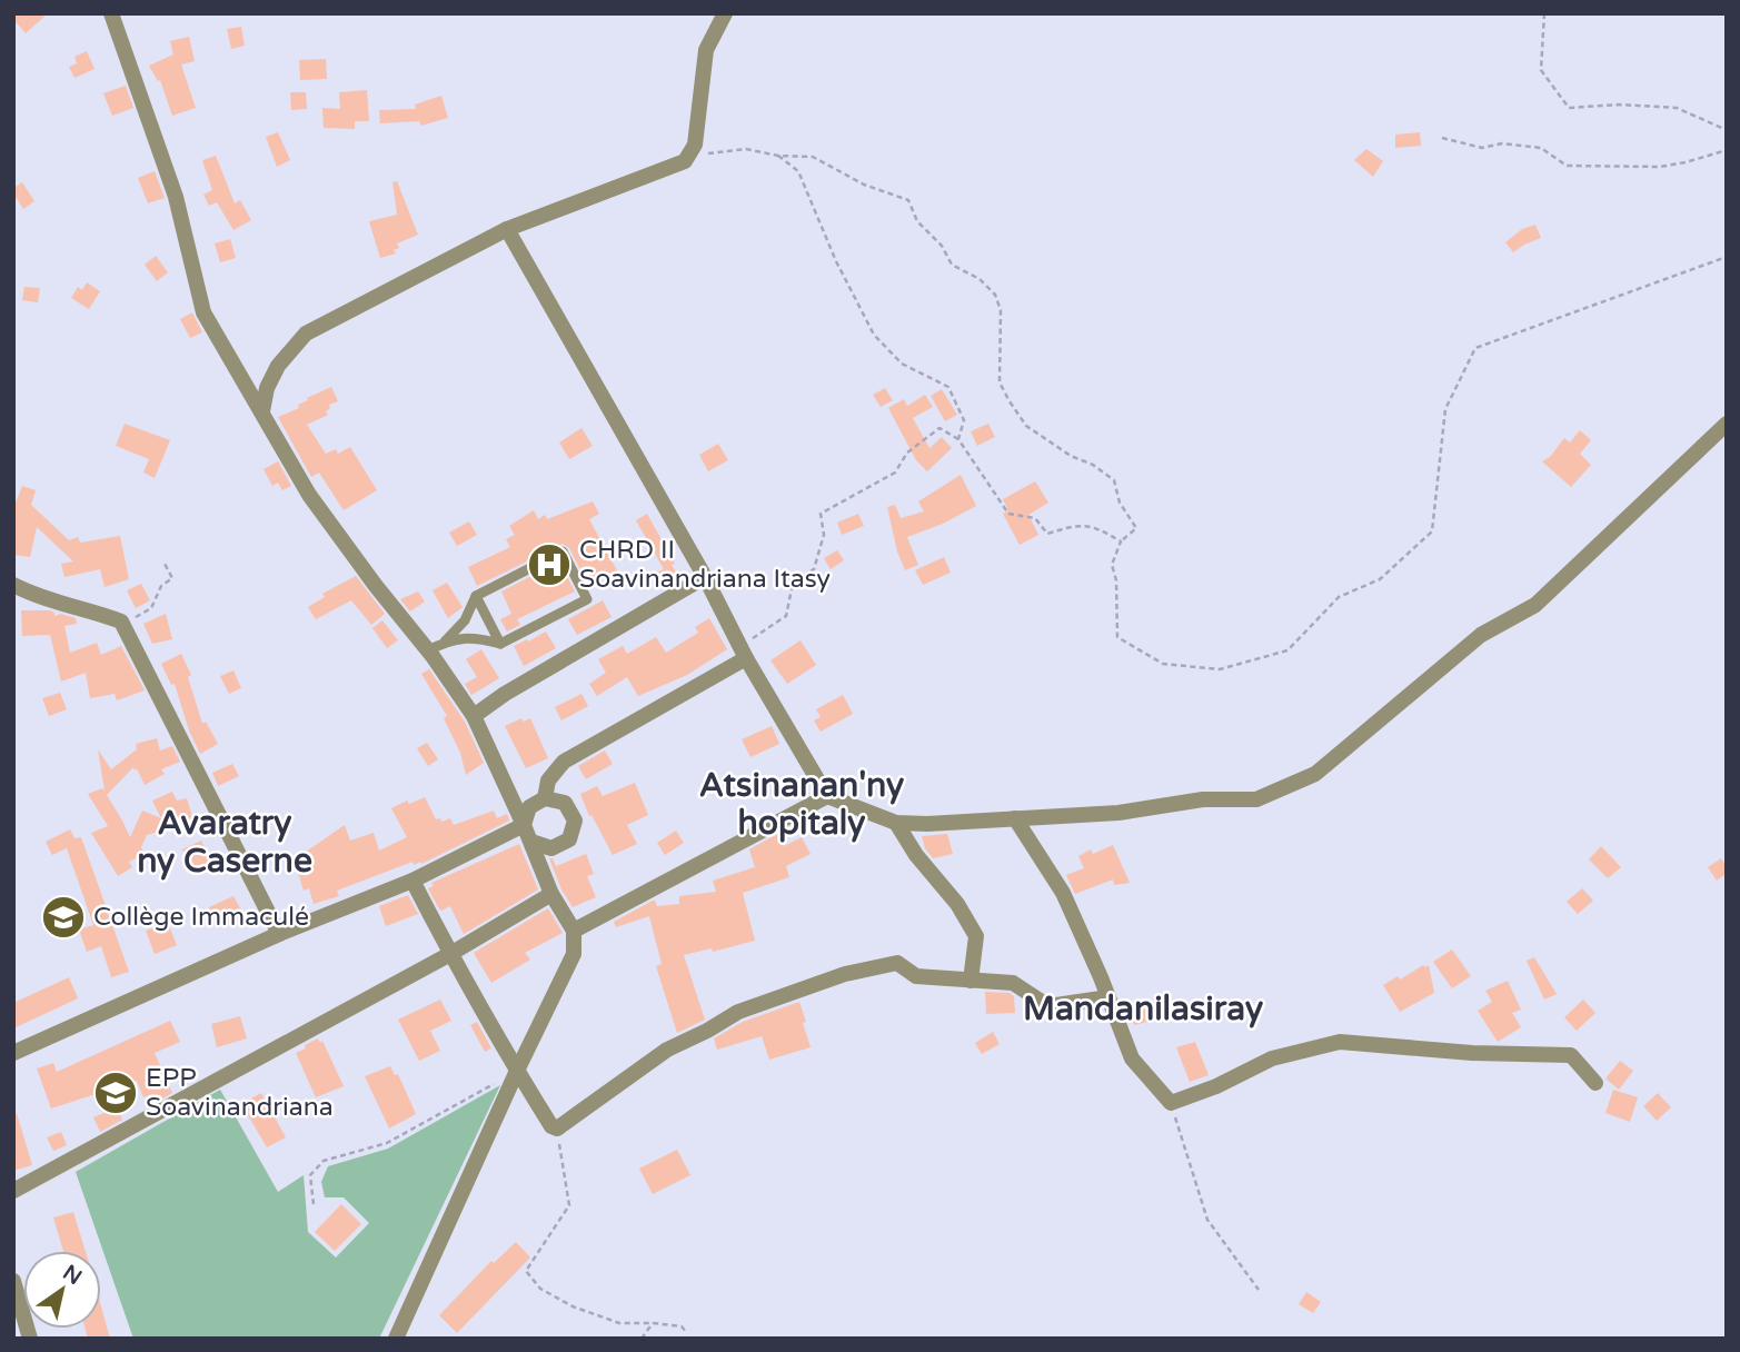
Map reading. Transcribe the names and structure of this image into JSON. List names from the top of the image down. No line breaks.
{"districts":["Atsinanan'ny hopitaly","Avaratry ny Caserne","Mandanilasiray"],"places":{"hospital":["CHRD II Soavinandriana Itasy"],"school or university":["Collège Immaculé","EPP Soavinandriana"]},"north":"top right"}
